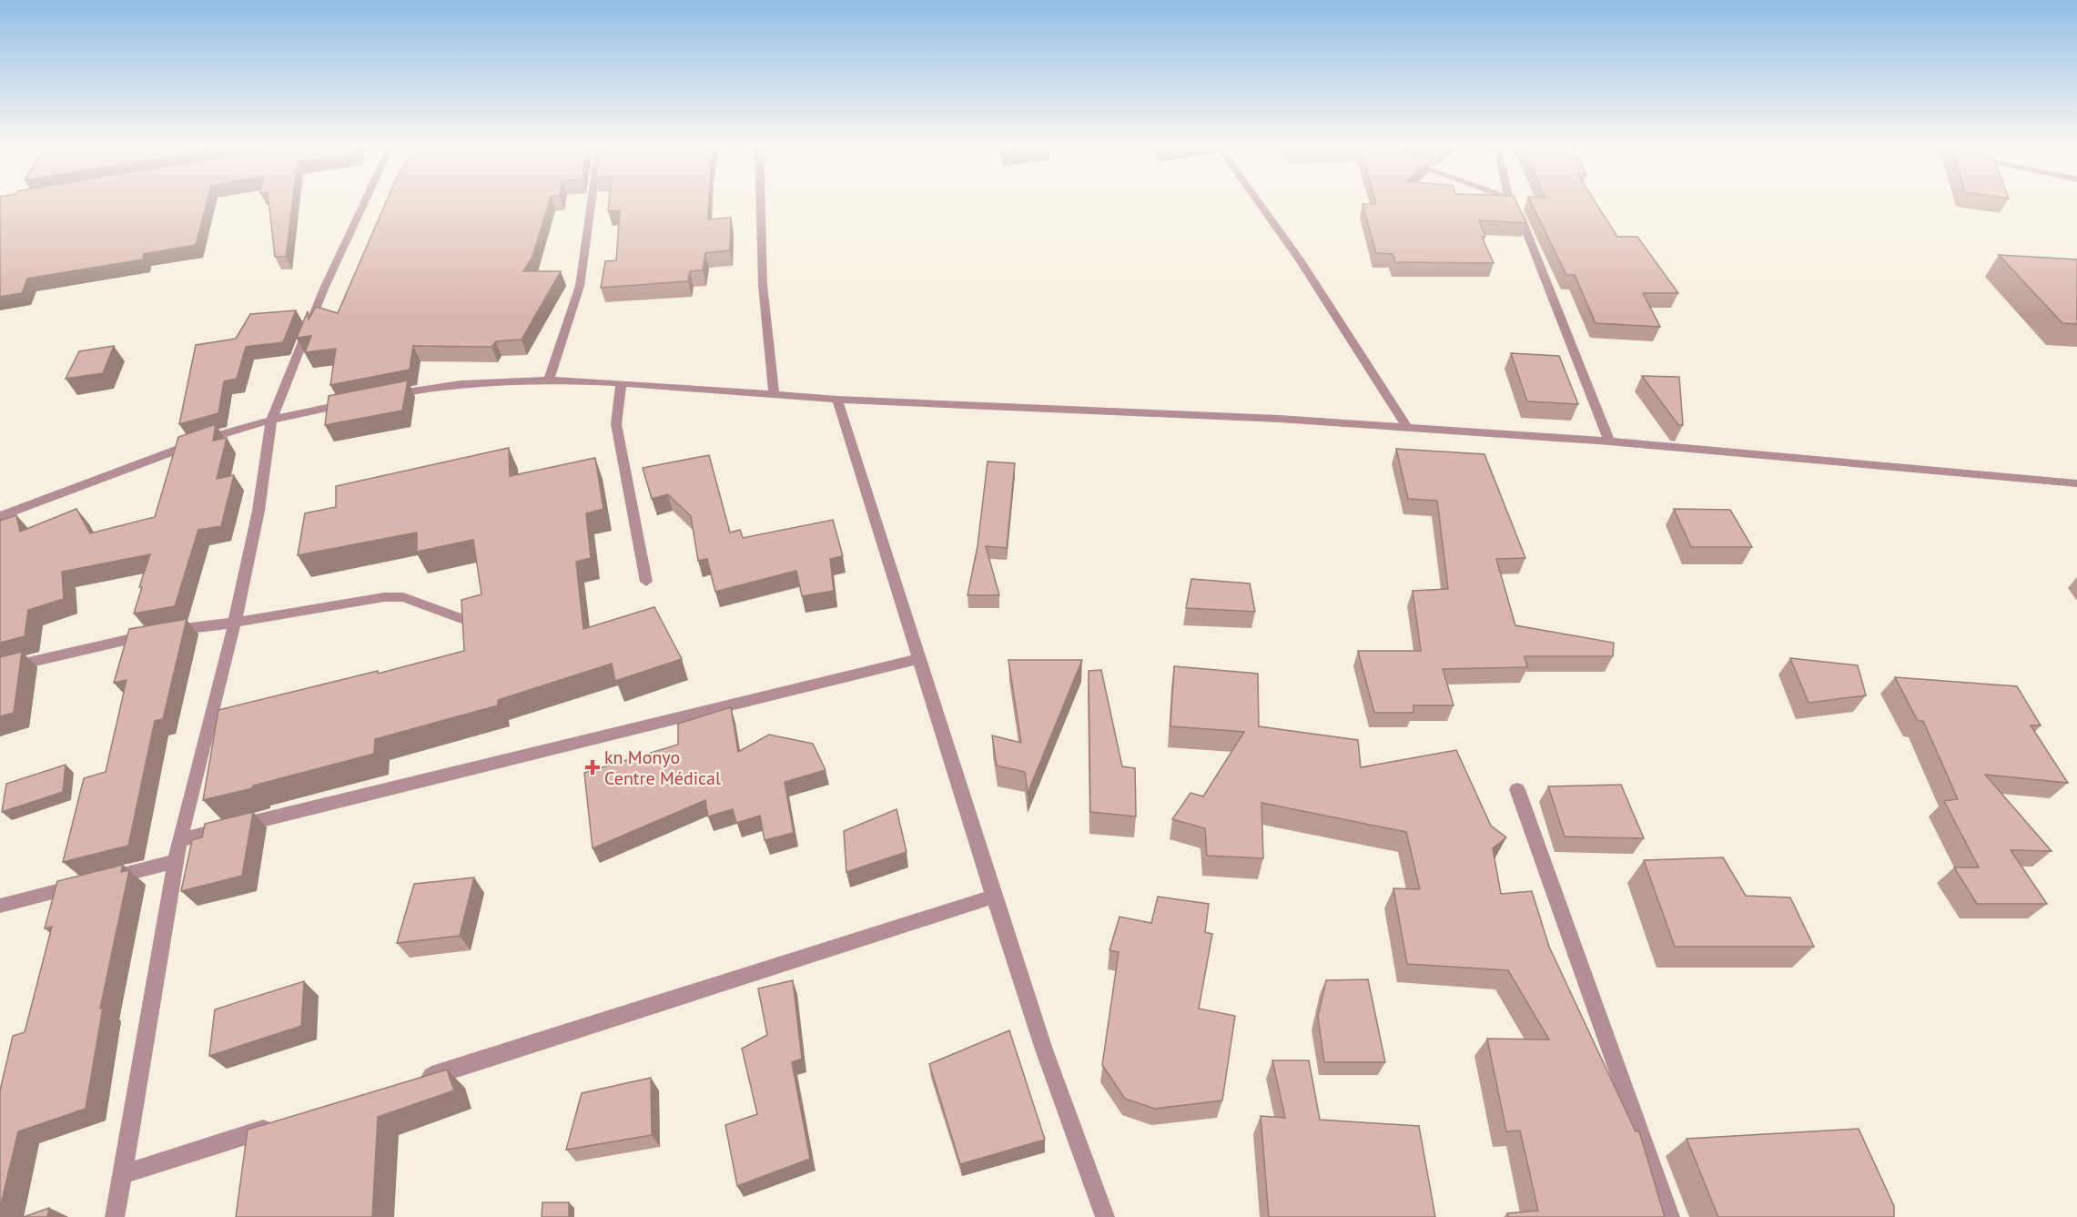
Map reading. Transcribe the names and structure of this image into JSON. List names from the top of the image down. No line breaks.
{"places":{"health":["kn Monyo Centre Médical"]}}
